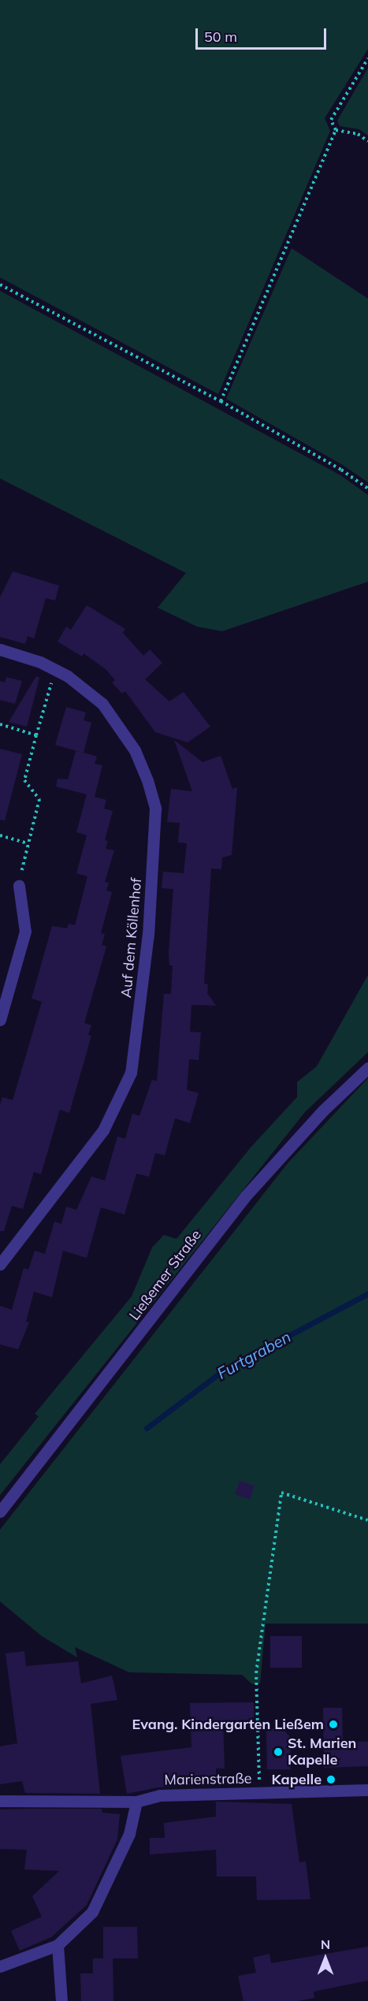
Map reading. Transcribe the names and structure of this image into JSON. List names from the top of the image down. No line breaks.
{"streets":{"street":["Auf dem Köllenhof","Ließemer Straße","Marienstraße"]},"water":["Furtgraben"],"places":["Evang. Kindergarten Ließem","St. Marien Kapelle","Kapelle"],"scale_bar":"50 m","north":"top"}
